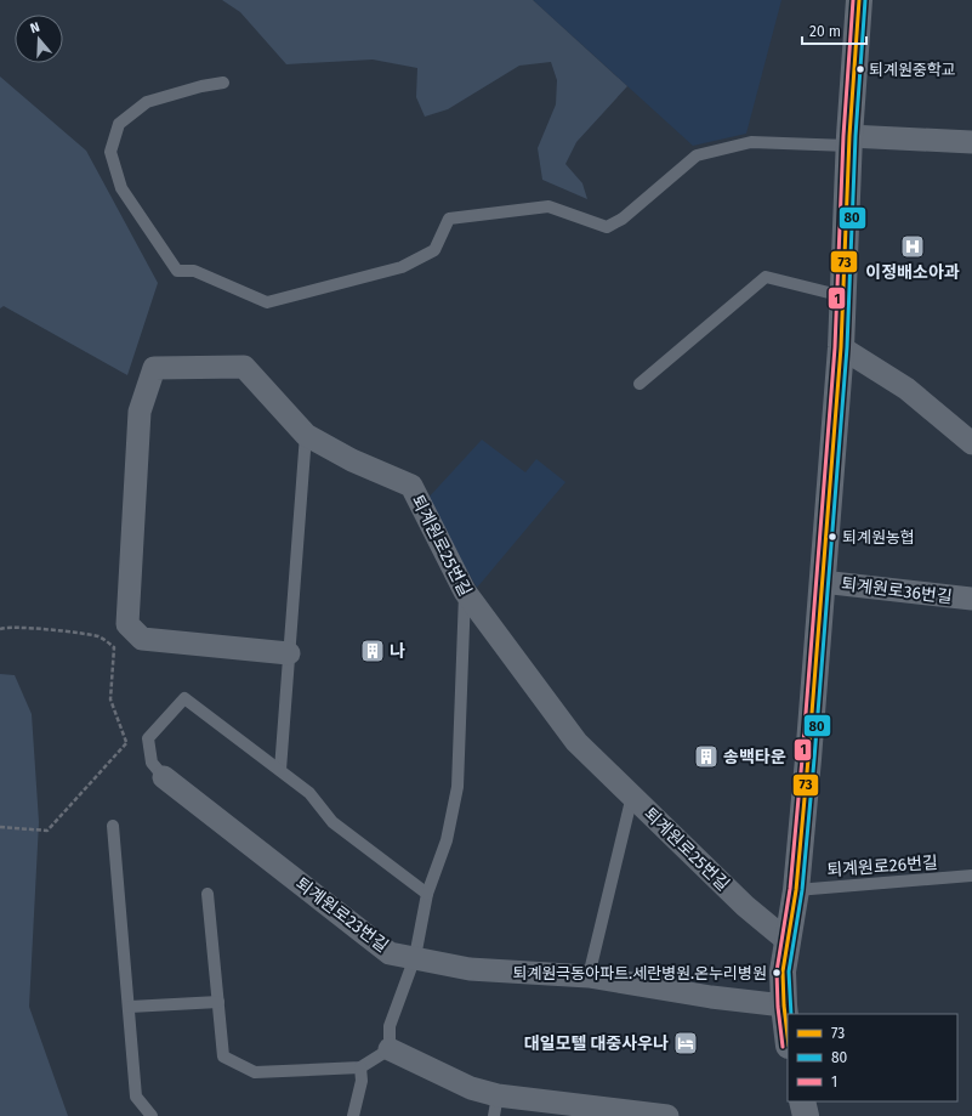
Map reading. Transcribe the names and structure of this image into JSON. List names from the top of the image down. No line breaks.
{"streets":{"street":["퇴계원로25번길","퇴계원로36번길","퇴계원로23번길"],"lane":["퇴계원로26번길"]},"places":{"other":["퇴계원중학교","퇴계원농협","퇴계원극동아파트.세란병원.온누리병원"],"hospital":["이정배소아과"],"building":["나","송백타운"],"hotel":["대일모텔 대중사우나"]},"lines":["transit line 73","transit line 80","transit line 1"],"legend":["73","80","1"],"scale_bar":"20 m","north":"top"}
